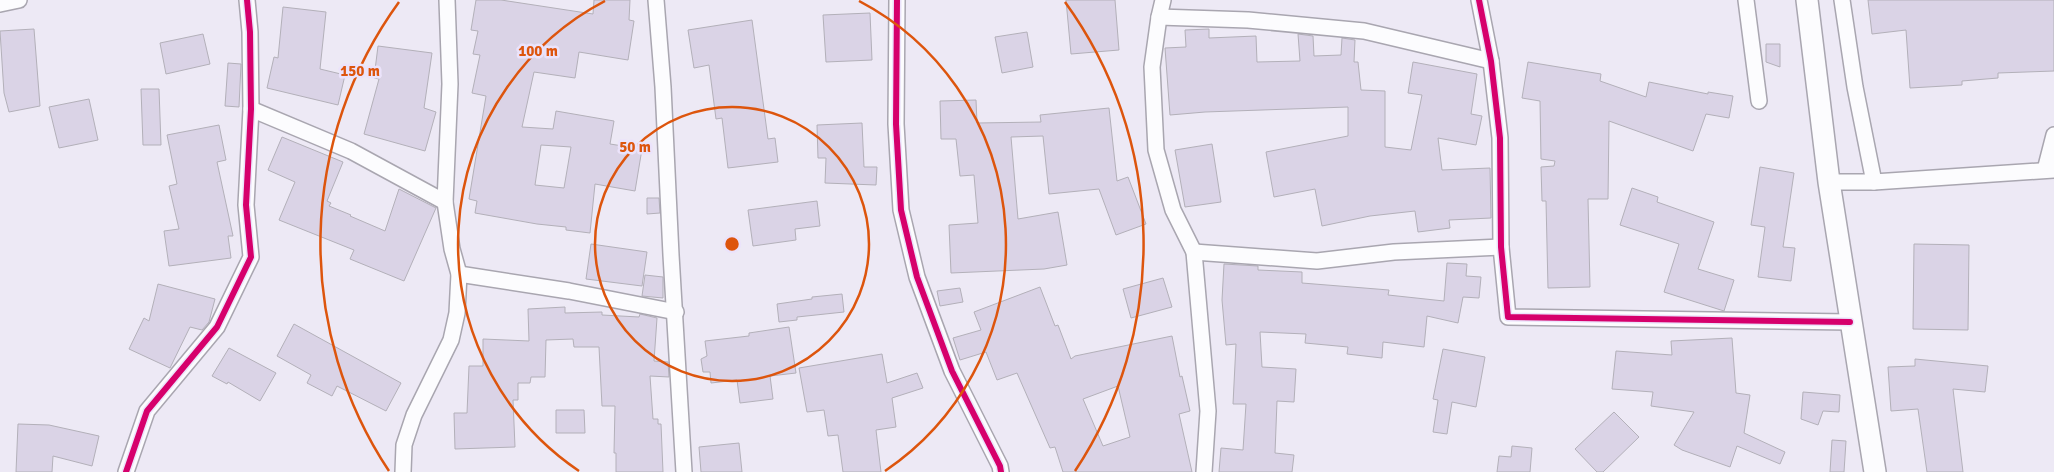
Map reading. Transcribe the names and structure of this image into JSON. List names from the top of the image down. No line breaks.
{"rings":["100 m","150 m","50 m"]}
